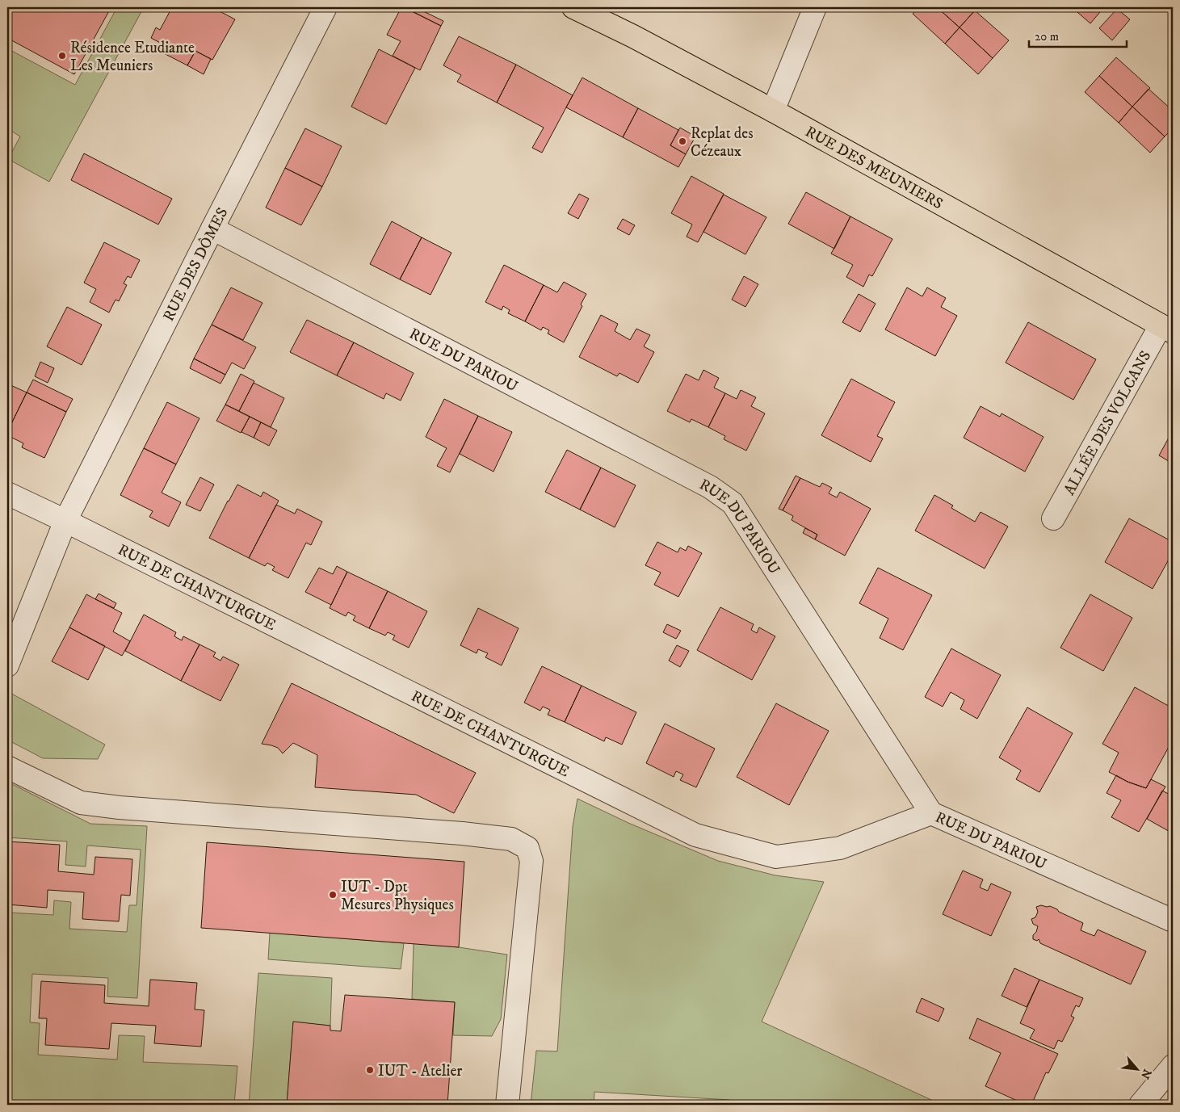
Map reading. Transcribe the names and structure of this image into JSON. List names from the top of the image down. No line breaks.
{"streets":{"main road":["RUE DES MEUNIERS"],"street":["RUE DES DÔMES","RUE DU PARIOU","ALLÉE DES VOLCANS","RUE DE CHANTURGUE"]},"crossings":[["RUE DES MEUNIERS","ALLÉE DES VOLCANS"],["RUE DES DÔMES","RUE DU PARIOU"],["RUE DES DÔMES","RUE DE CHANTURGUE"],["RUE DU PARIOU","RUE DE CHANTURGUE"]],"places":["Résidence Etudiante Les Meuniers","Replat des Cézeaux","IUT - Dpt Mesures Physiques","IUT - Atelier"],"scale_bar":"20 m","north":"bottom right"}
